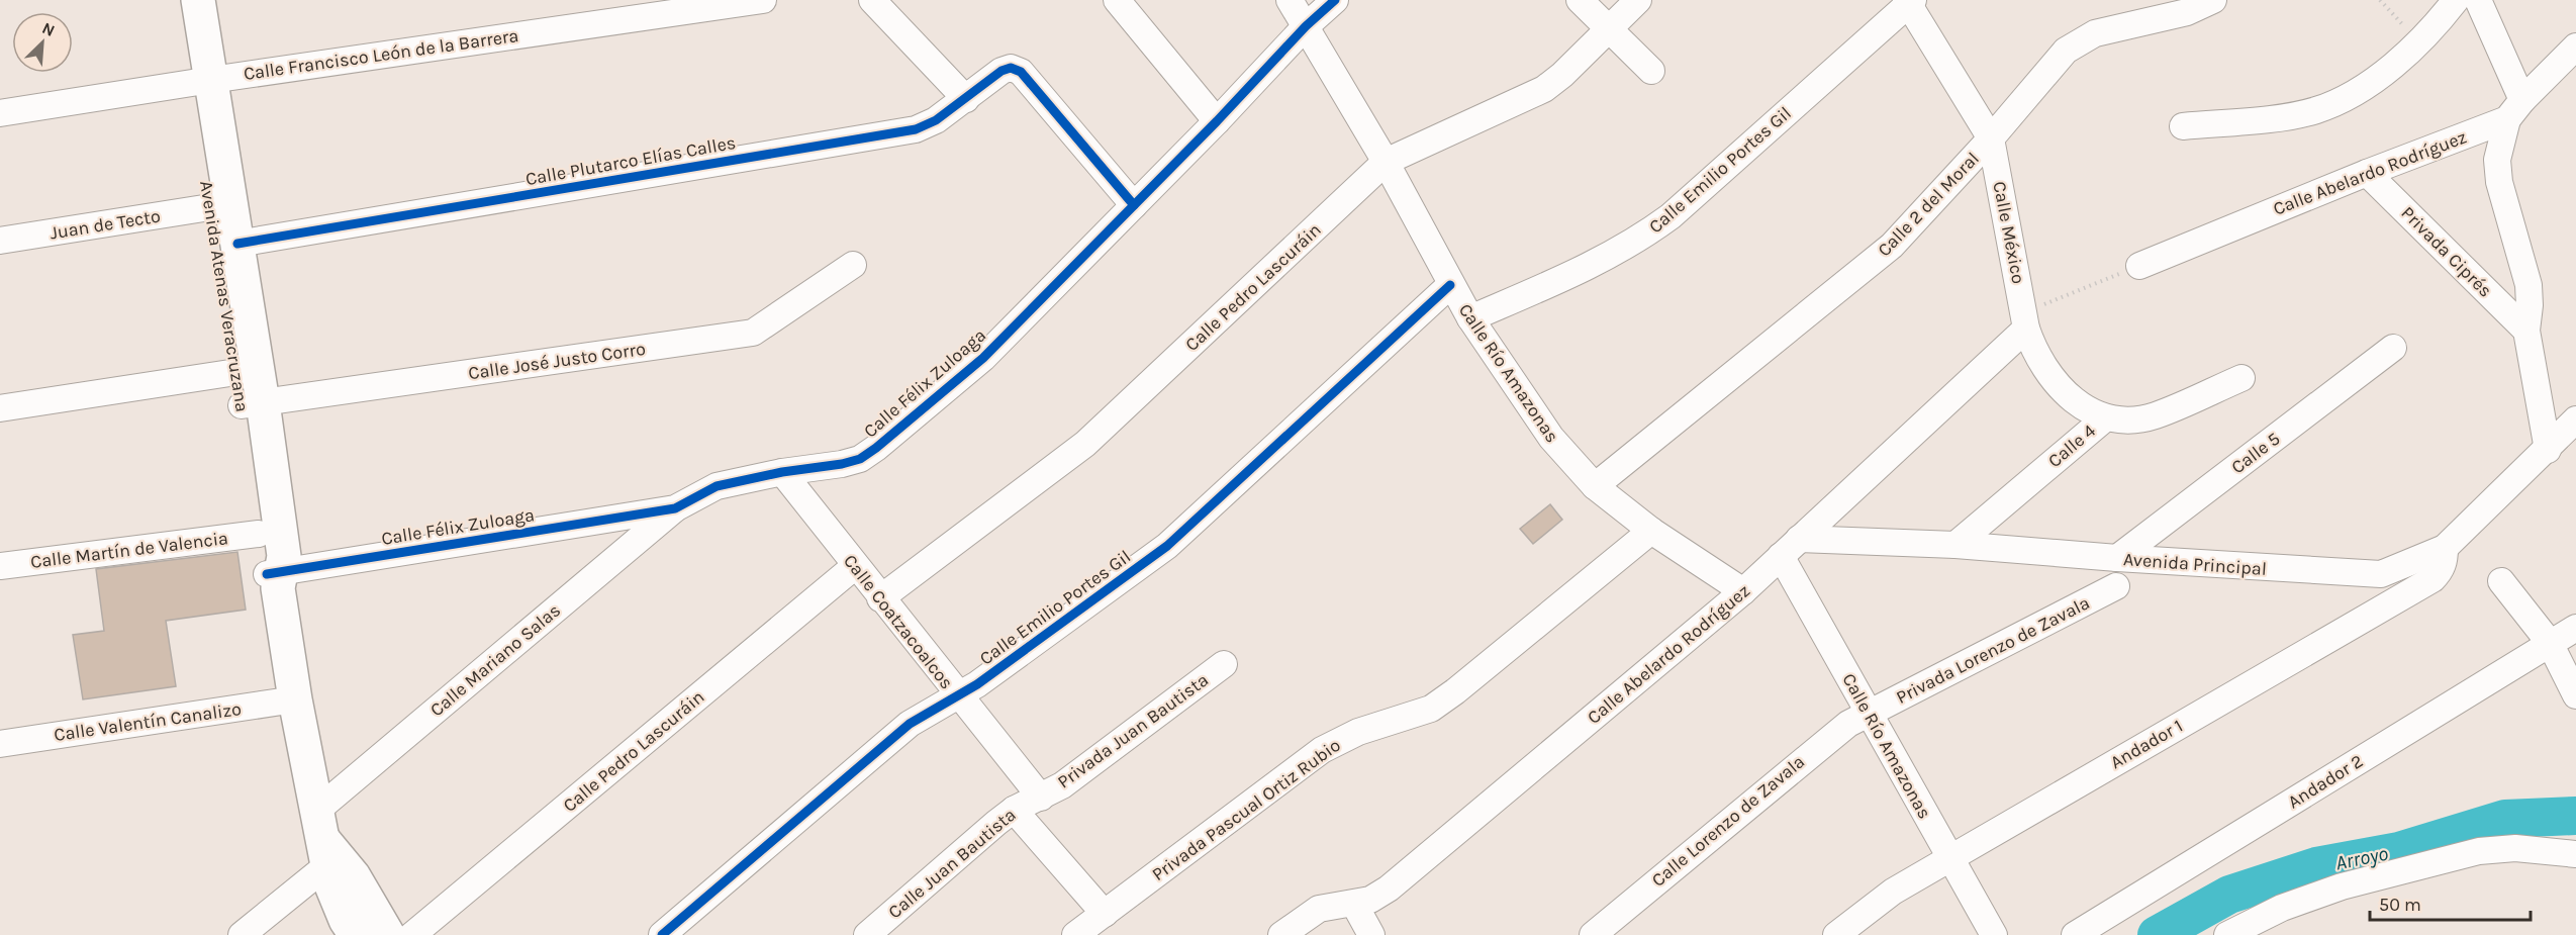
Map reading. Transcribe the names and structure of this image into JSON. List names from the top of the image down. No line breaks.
{"streets":{"main road":["Avenida Atenas Veracruzana"],"street":["Calle Francisco León de la Barrera","Calle Plutarco Elías Calles","Calle Emilio Portes Gil","Calle Abelardo Rodríguez","Calle 2 del Moral","Juan de Tecto","Calle México","Privada Ciprés","Calle Pedro Lascuráin","Calle José Justo Corro","Calle Río Amazonas","Calle Félix Zuloaga","Calle 4","Calle 5","Calle Martín de Valencia","Avenida Principal","Calle Coatzacoalcos","Privada Lorenzo de Zavala","Calle Mariano Salas","Calle Valentín Canalizo","Privada Juan Bautista","Andador 1","Andador 2","Privada Pascual Ortiz Rubio","Calle Lorenzo de Zavala","Calle Juan Bautista"]},"crossings":[["Calle Francisco León de la Barrera","Avenida Atenas Veracruzana"],["Calle Plutarco Elías Calles","Avenida Atenas Veracruzana"],["Calle Plutarco Elías Calles","Calle Félix Zuloaga"],["Calle Emilio Portes Gil","Calle México"],["Calle Emilio Portes Gil","Calle Río Amazonas"],["Calle Emilio Portes Gil","Calle Coatzacoalcos"],["Calle Abelardo Rodríguez","Calle México"],["Calle Abelardo Rodríguez","Privada Ciprés"],["Calle Abelardo Rodríguez","Calle Río Amazonas"],["Calle Abelardo Rodríguez","Avenida Principal"],["Calle 2 del Moral","Calle México"],["Calle 2 del Moral","Calle Río Amazonas"],["Juan de Tecto","Avenida Atenas Veracruzana"],["Calle México","Calle 4"],["Privada Ciprés","Avenida Principal"],["Calle Pedro Lascuráin","Calle Río Amazonas"],["Calle Pedro Lascuráin","Calle Coatzacoalcos"],["Avenida Atenas Veracruzana","Calle José Justo Corro"],["Avenida Atenas Veracruzana","Calle Félix Zuloaga"],["Avenida Atenas Veracruzana","Calle Martín de Valencia"],["Avenida Atenas Veracruzana","Calle Mariano Salas"],["Avenida Atenas Veracruzana","Calle Valentín Canalizo"],["Calle Río Amazonas","Calle Félix Zuloaga"],["Calle Río Amazonas","Avenida Principal"],["Calle Río Amazonas","Privada Lorenzo de Zavala"],["Calle Río Amazonas","Andador 1"],["Calle Río Amazonas","Privada Pascual Ortiz Rubio"],["Calle Río Amazonas","Calle Lorenzo de Zavala"],["Calle Félix Zuloaga","Calle Coatzacoalcos"],["Calle Félix Zuloaga","Calle Mariano Salas"],["Calle 4","Avenida Principal"],["Calle 5","Avenida Principal"],["Avenida Principal","Andador 1"],["Calle Coatzacoalcos","Privada Juan Bautista"],["Calle Coatzacoalcos","Calle Juan Bautista"],["Privada Lorenzo de Zavala","Calle Lorenzo de Zavala"],["Privada Juan Bautista","Calle Juan Bautista"]],"water":["Arroyo"],"scale_bar":"50 m","north":"top right"}
